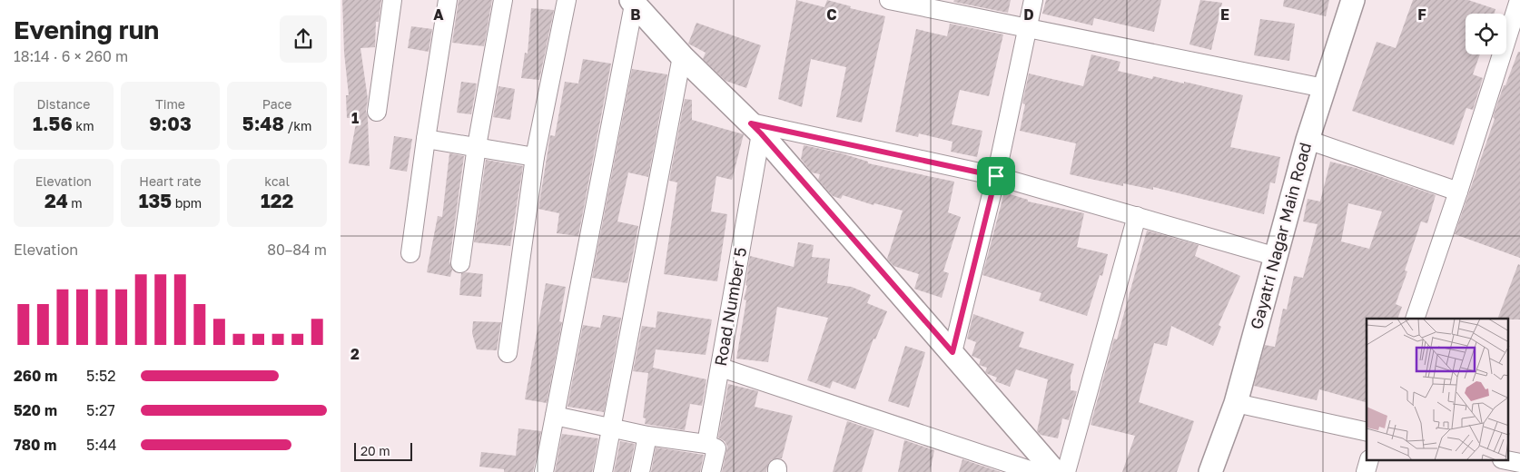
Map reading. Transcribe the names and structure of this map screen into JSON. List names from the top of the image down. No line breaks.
{"streets":{"street":["Gayatri Nagar Main Road","Road Number 5"]},"scale_bar":"20 m","page":{"heading":["Evening run","18:14 · 6 × 260 m"],"stats":[["Distance","1.56 km"],["Time","9:03"],["Pace","5:48 /km"],["Elevation","24 m"],["Heart rate","135 bpm"],["kcal","122"]],"chart":["Elevation","80–84 m"],"list":[{"name":"260 m","note":"5:52"},{"name":"520 m","note":"5:27"},{"name":"780 m","note":"5:44"}],"scale":"20 m"},"grid":{"columns":["A","B","C","D","E","F"],"rows":["1","2"]}}
